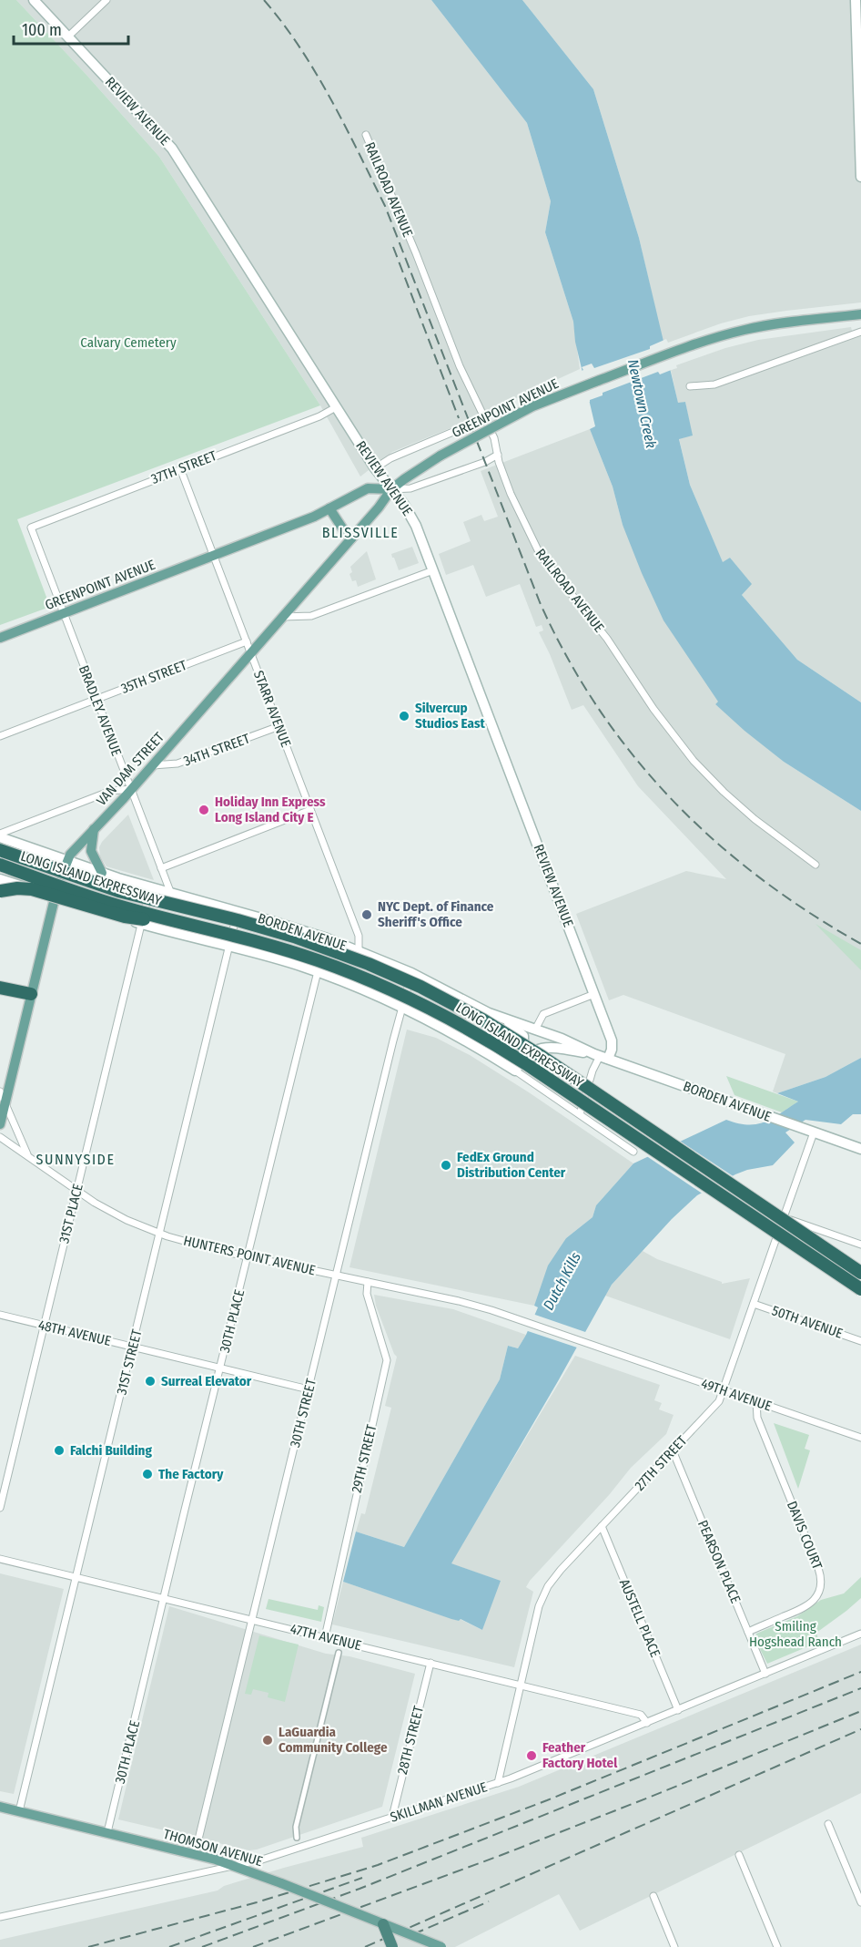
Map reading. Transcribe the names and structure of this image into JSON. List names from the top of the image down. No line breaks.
{"streets":{"highway":["LONG ISLAND EXPRESSWAY"],"main road":["REVIEW AVENUE","GREENPOINT AVENUE","VAN DAM STREET","BORDEN AVENUE","THOMSON AVENUE"],"street":["RAILROAD AVENUE","37TH STREET","35TH STREET","STARR AVENUE","BRADLEY AVENUE","34TH STREET","31ST PLACE","HUNTERS POINT AVENUE","30TH PLACE","50TH AVENUE","48TH AVENUE","31ST STREET","49TH AVENUE","30TH STREET","29TH STREET","27TH STREET","DAVIS COURT","PEARSON PLACE","AUSTELL PLACE","47TH AVENUE","28TH STREET","SKILLMAN AVENUE"]},"crossings":[["REVIEW AVENUE","GREENPOINT AVENUE"],["REVIEW AVENUE","37TH STREET"],["REVIEW AVENUE","VAN DAM STREET"],["REVIEW AVENUE","BORDEN AVENUE"],["RAILROAD AVENUE","GREENPOINT AVENUE"],["GREENPOINT AVENUE","STARR AVENUE"],["GREENPOINT AVENUE","BRADLEY AVENUE"],["GREENPOINT AVENUE","VAN DAM STREET"],["37TH STREET","STARR AVENUE"],["37TH STREET","BRADLEY AVENUE"],["35TH STREET","STARR AVENUE"],["35TH STREET","BRADLEY AVENUE"],["STARR AVENUE","34TH STREET"],["STARR AVENUE","VAN DAM STREET"],["STARR AVENUE","BORDEN AVENUE"],["BRADLEY AVENUE","VAN DAM STREET"],["BRADLEY AVENUE","BORDEN AVENUE"],["34TH STREET","VAN DAM STREET"],["VAN DAM STREET","BORDEN AVENUE"],["BORDEN AVENUE","31ST PLACE"],["BORDEN AVENUE","30TH PLACE"],["BORDEN AVENUE","31ST STREET"],["BORDEN AVENUE","30TH STREET"],["BORDEN AVENUE","27TH STREET"],["31ST PLACE","HUNTERS POINT AVENUE"],["31ST PLACE","48TH AVENUE"],["HUNTERS POINT AVENUE","30TH PLACE"],["HUNTERS POINT AVENUE","31ST STREET"],["HUNTERS POINT AVENUE","49TH AVENUE"],["HUNTERS POINT AVENUE","30TH STREET"],["HUNTERS POINT AVENUE","29TH STREET"],["30TH PLACE","48TH AVENUE"],["30TH PLACE","47TH AVENUE"],["30TH PLACE","THOMSON AVENUE"],["50TH AVENUE","27TH STREET"],["48TH AVENUE","31ST STREET"],["48TH AVENUE","30TH STREET"],["31ST STREET","47TH AVENUE"],["31ST STREET","THOMSON AVENUE"],["49TH AVENUE","27TH STREET"],["49TH AVENUE","DAVIS COURT"],["30TH STREET","47TH AVENUE"],["30TH STREET","THOMSON AVENUE"],["29TH STREET","47TH AVENUE"],["27TH STREET","PEARSON PLACE"],["27TH STREET","AUSTELL PLACE"],["27TH STREET","47TH AVENUE"],["27TH STREET","SKILLMAN AVENUE"],["DAVIS COURT","PEARSON PLACE"],["PEARSON PLACE","SKILLMAN AVENUE"],["AUSTELL PLACE","SKILLMAN AVENUE"],["47TH AVENUE","28TH STREET"],["47TH AVENUE","SKILLMAN AVENUE"],["28TH STREET","SKILLMAN AVENUE"],["SKILLMAN AVENUE","THOMSON AVENUE"]],"districts":["BLISSVILLE","SUNNYSIDE"],"water":["Newtown Creek","Dutch Kills"],"parks":["Calvary Cemetery","Smiling Hogshead Ranch"],"places":["Silvercup Studios East","Holiday Inn Express Long Island City E","NYC Dept. of Finance Sheriff's Office","FedEx Ground Distribution Center","Surreal Elevator","Falchi Building","The Factory","LaGuardia Community College","Feather Factory Hotel"],"scale_bar":"100 m"}
